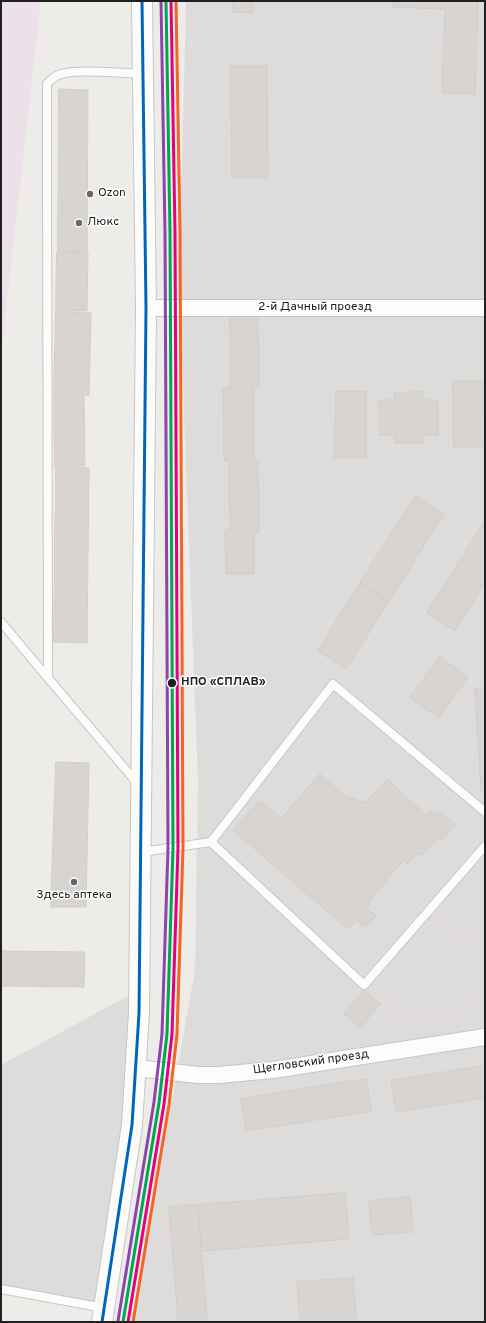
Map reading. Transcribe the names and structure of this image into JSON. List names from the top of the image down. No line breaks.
{"streets":{"street":["2-й Дачный проезд","Щегловский проезд"]},"places":["Ozon","Люкс","НПО «СПЛАВ»","Здесь аптека"]}
